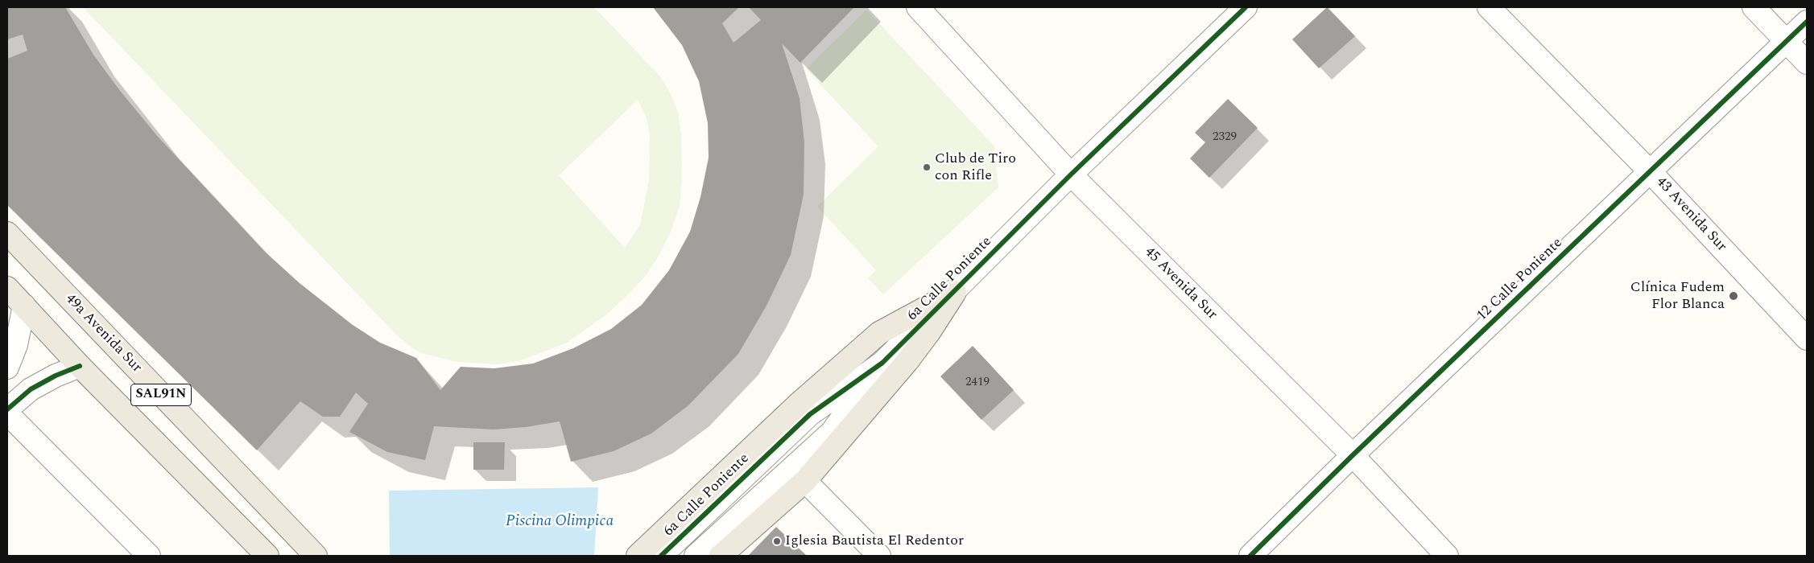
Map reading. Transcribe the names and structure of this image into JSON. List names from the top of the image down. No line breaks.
{"streets":{"main road":["49a Avenida Sur","SAL91N"],"street":["43 Avenida Sur","6a Calle Poniente","12 Calle Poniente","45 Avenida Sur"]},"crossings":[["43 Avenida Sur","12 Calle Poniente"],["6a Calle Poniente","45 Avenida Sur"],["12 Calle Poniente","45 Avenida Sur"]],"water":["Piscina Olimpica"],"places":["Club de Tiro con Rifle","Clínica Fudem Flor Blanca","Iglesia Bautista El Redentor"],"house_numbers":["2329","2419"]}
